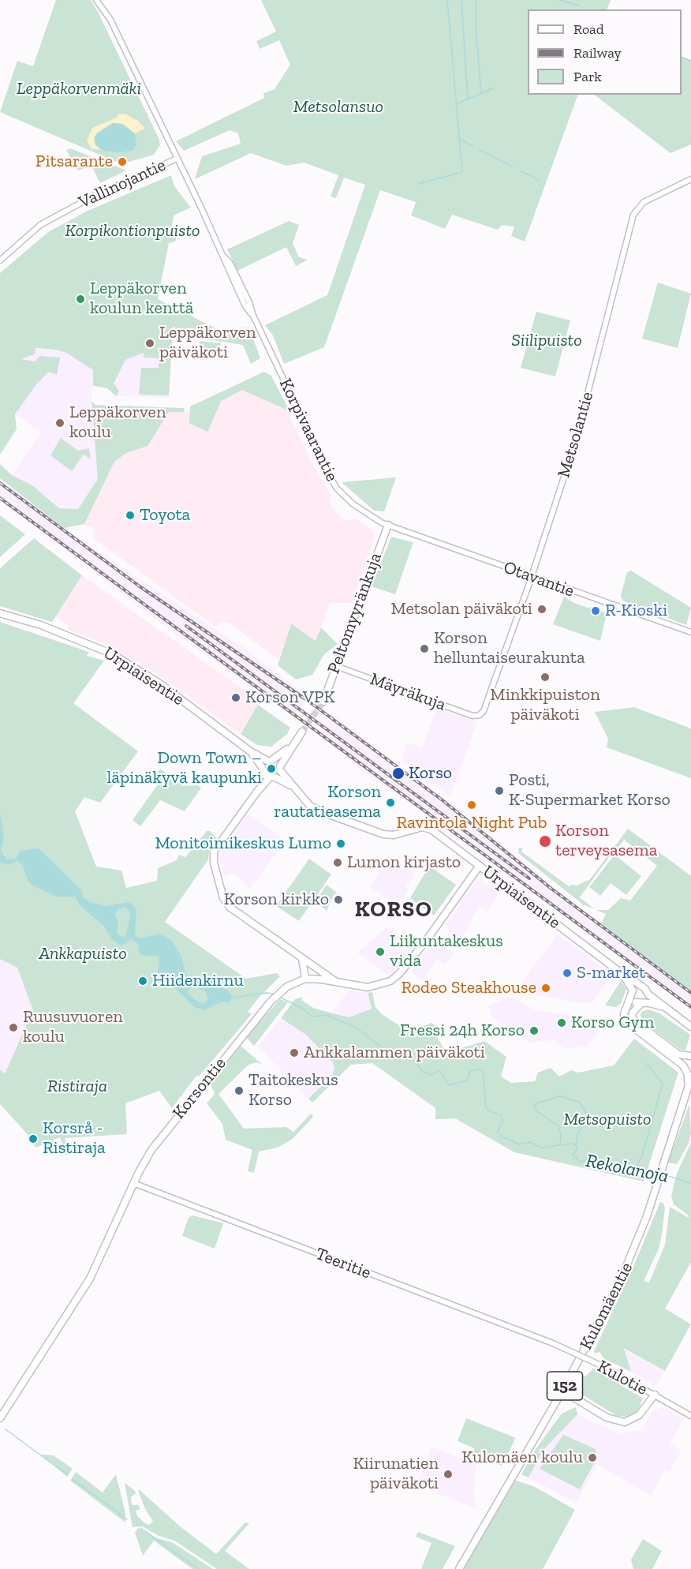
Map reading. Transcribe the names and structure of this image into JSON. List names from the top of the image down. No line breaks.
{"streets":{"main road":["Peltomyyränkuja","Urpiaisentie","Korsontie","Kulomäentie","152"],"street":["Vallinojantie","Korpivaarantie","Metsolantie","Otavantie","Mäyräkuja","Teeritie","Kulotie"]},"crossings":[["Vallinojantie","Korpivaarantie"],["Korpivaarantie","Otavantie"],["Korpivaarantie","Peltomyyränkuja"],["Metsolantie","Otavantie"],["Metsolantie","Mäyräkuja"],["Otavantie","Peltomyyränkuja"],["Peltomyyränkuja","Mäyräkuja"],["Korsontie","Teeritie"],["Teeritie","Kulotie"]],"districts":["KORSO"],"water":["Rekolanoja"],"parks":["Leppäkorvenmäki","Metsolansuo","Korpikontionpuisto","Siilipuisto","Ankkapuisto","Ristiraja","Metsopuisto"],"places":["Pitsarante","Leppäkorven koulun kenttä","Leppäkorven päiväkoti","Leppäkorven koulu","Toyota","Metsolan päiväkoti","R-Kioski","Korson helluntaiseurakunta","Minkkipuiston päiväkoti","Korson VPK","Down Town – läpinäkyvä kaupunki","Korso","Posti, K-Supermarket Korso","Korson rautatieasema","Ravintola Night Pub","Korson terveysasema","Monitoimikeskus Lumo","Lumon kirjasto","Korson kirkko","Liikuntakeskus vida","S-market","Hiidenkirnu","Rodeo Steakhouse","Korso Gym","Ruusuvuoren koulu","Fressi 24h Korso","Ankkalammen päiväkoti","Taitokeskus Korso","Korsrå - Ristiraja","Kulomäen koulu","Kiirunatien päiväkoti"],"legend":["Road","Railway","Park"]}
